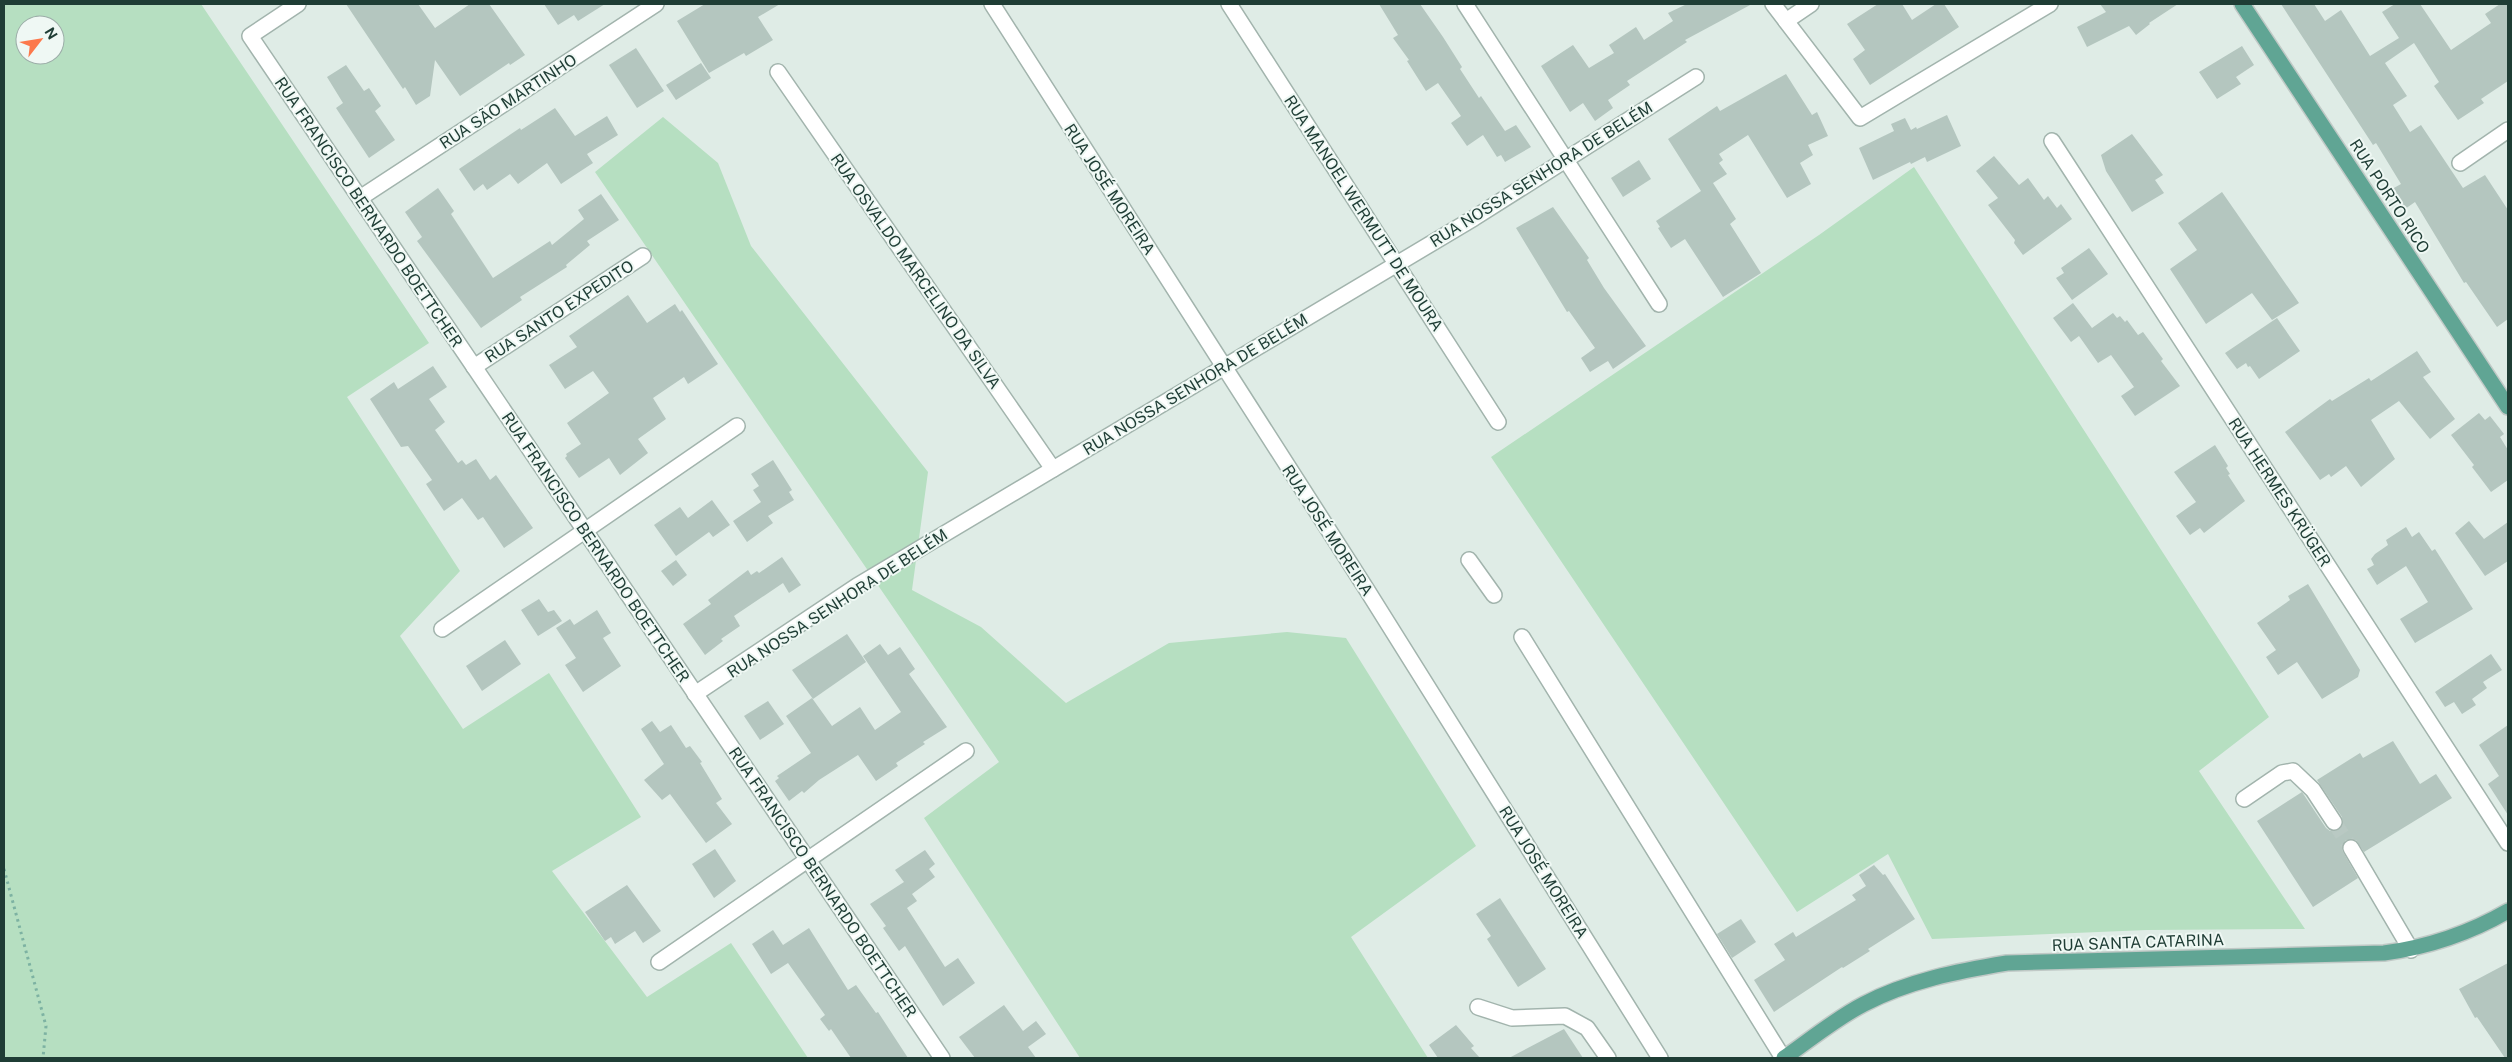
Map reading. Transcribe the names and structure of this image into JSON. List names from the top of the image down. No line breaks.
{"streets":{"main road":["RUA PORTO RICO","RUA SANTA CATARINA"],"street":["RUA SÃO MARTINHO","RUA NOSSA SENHORA DE BELÉM","RUA JOSÉ MOREIRA","RUA FRANCISCO BERNARDO BOETTCHER","RUA MANOEL WERMUTT DE MOURA","RUA OSVALDO MARCELINO DA SILVA","RUA SANTO EXPEDITO","RUA HERMES KRÜGER"]},"crossings":[["RUA SÃO MARTINHO","RUA FRANCISCO BERNARDO BOETTCHER"],["RUA NOSSA SENHORA DE BELÉM","RUA JOSÉ MOREIRA"],["RUA NOSSA SENHORA DE BELÉM","RUA FRANCISCO BERNARDO BOETTCHER"],["RUA NOSSA SENHORA DE BELÉM","RUA MANOEL WERMUTT DE MOURA"],["RUA NOSSA SENHORA DE BELÉM","RUA OSVALDO MARCELINO DA SILVA"],["RUA FRANCISCO BERNARDO BOETTCHER","RUA SANTO EXPEDITO"]],"north":"top right"}
